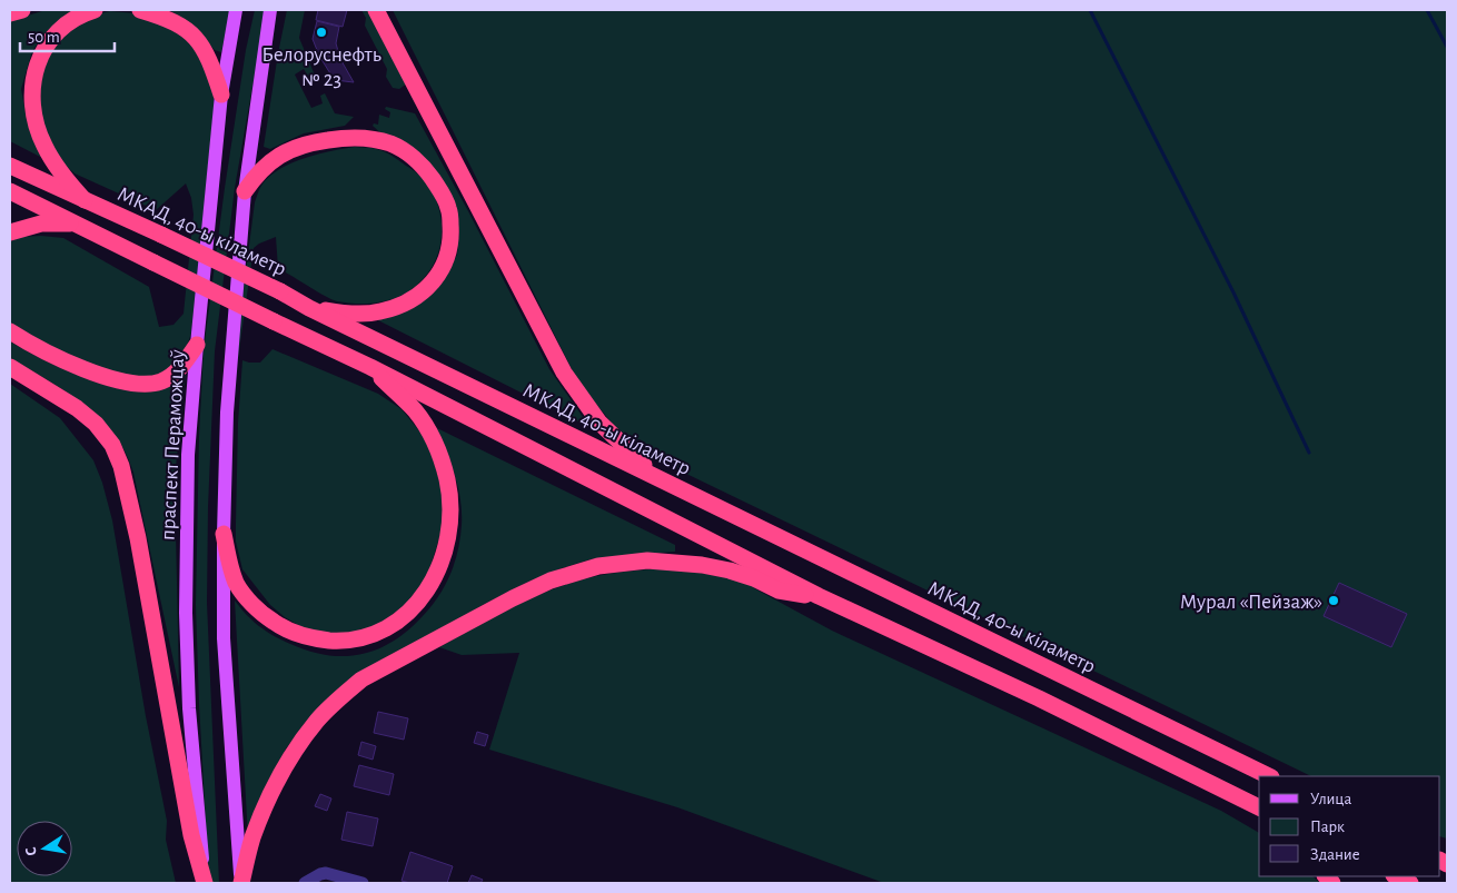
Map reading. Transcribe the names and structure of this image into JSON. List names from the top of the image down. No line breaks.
{"streets":{"highway":["МКАД, 40-ы кіламетр"],"main road":["праспект Пераможцаў"]},"places":["Белоруснефть № 23","Мурал «Пейзаж»"],"legend":["Улица","Парк","Здание"],"scale_bar":"50 m","north":"left"}
